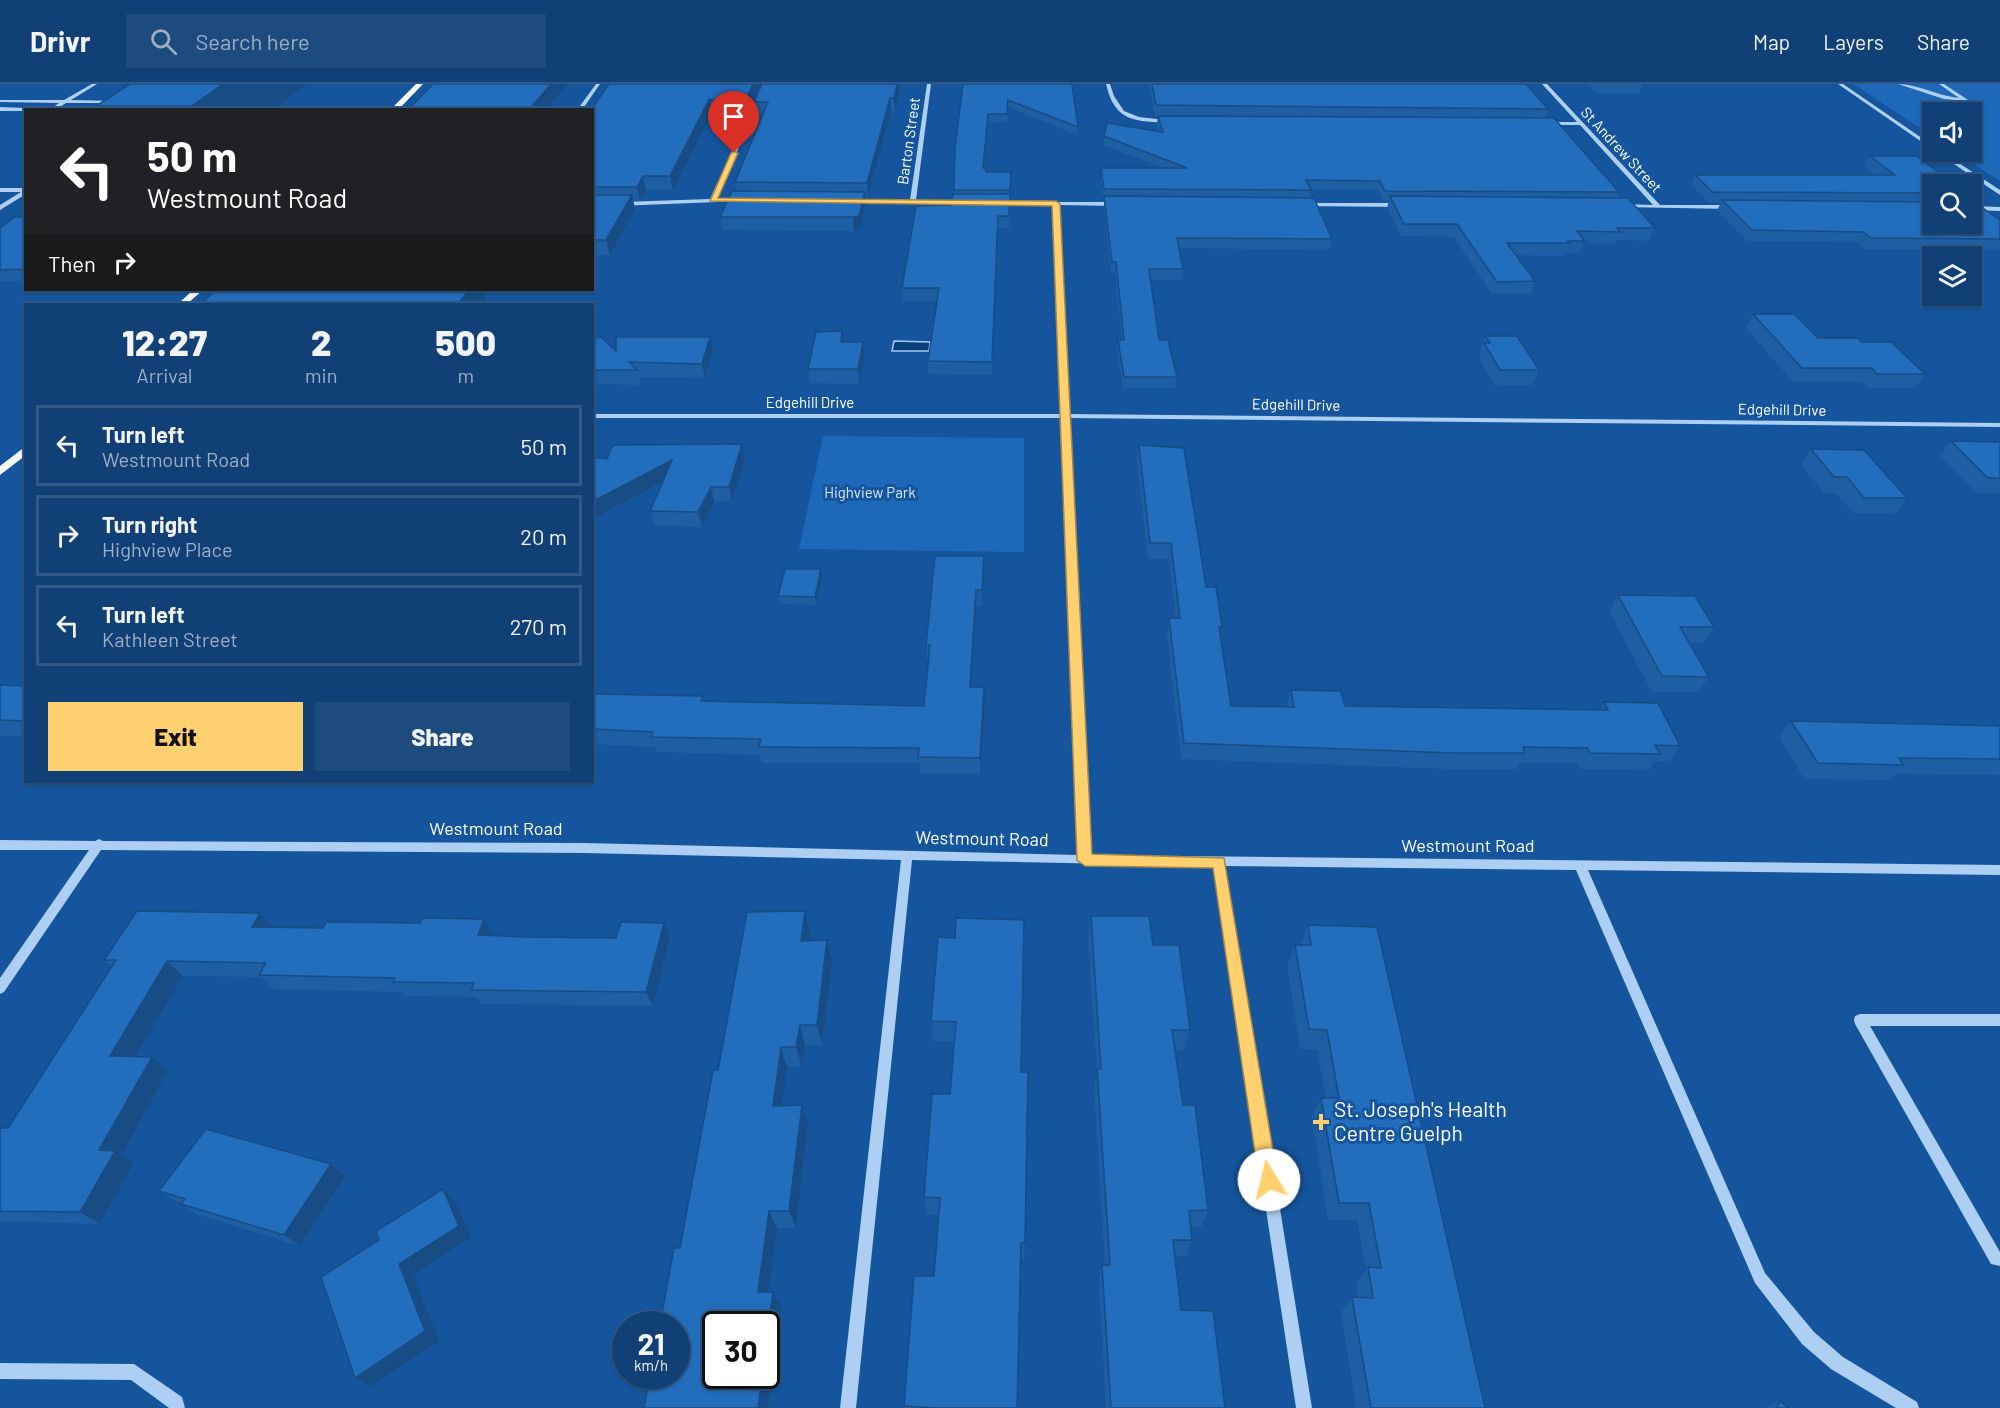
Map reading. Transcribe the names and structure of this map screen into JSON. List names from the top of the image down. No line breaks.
{"streets":{"street":["Barton Street","St Andrew Street","Edgehill Drive","Westmount Road"]},"parks":["Highview Park"],"places":{"health":["St. Joseph's Health Centre Guelph"]},"page":{"header":"Drivr","search":"Search here","nav":["Map","Layers","Share"],"turn":["50 m","Westmount Road"],"then":"Then","eta":["12:27","Arrival","2","min","500","m"],"list":[{"name":"Turn left","note":"Westmount Road","value":"50 m"},{"name":"Turn right","note":"Highview Place","value":"20 m"},{"name":"Turn left","note":"Kathleen Street","value":"270 m"}],"buttons":["Exit","Share"],"speed":"21 km/h","limit":"30"}}
